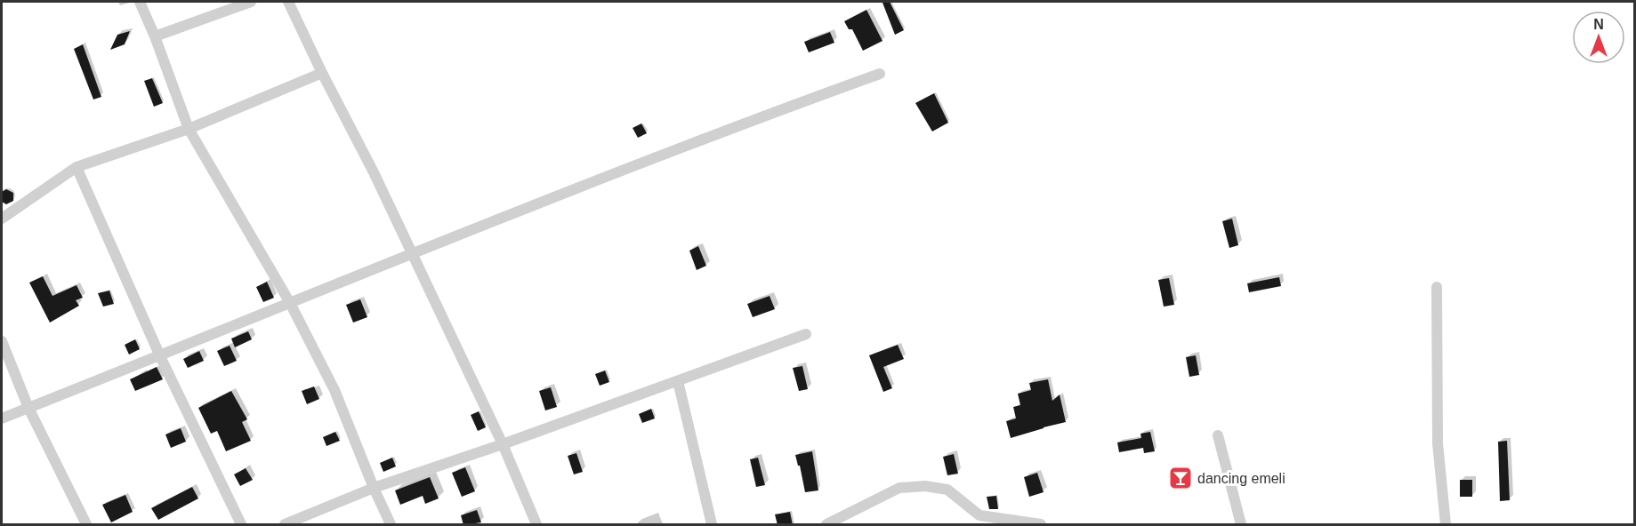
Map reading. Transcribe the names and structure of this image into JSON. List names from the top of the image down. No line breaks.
{"places":{"bar":["dancing emeli"]},"north":"top"}
